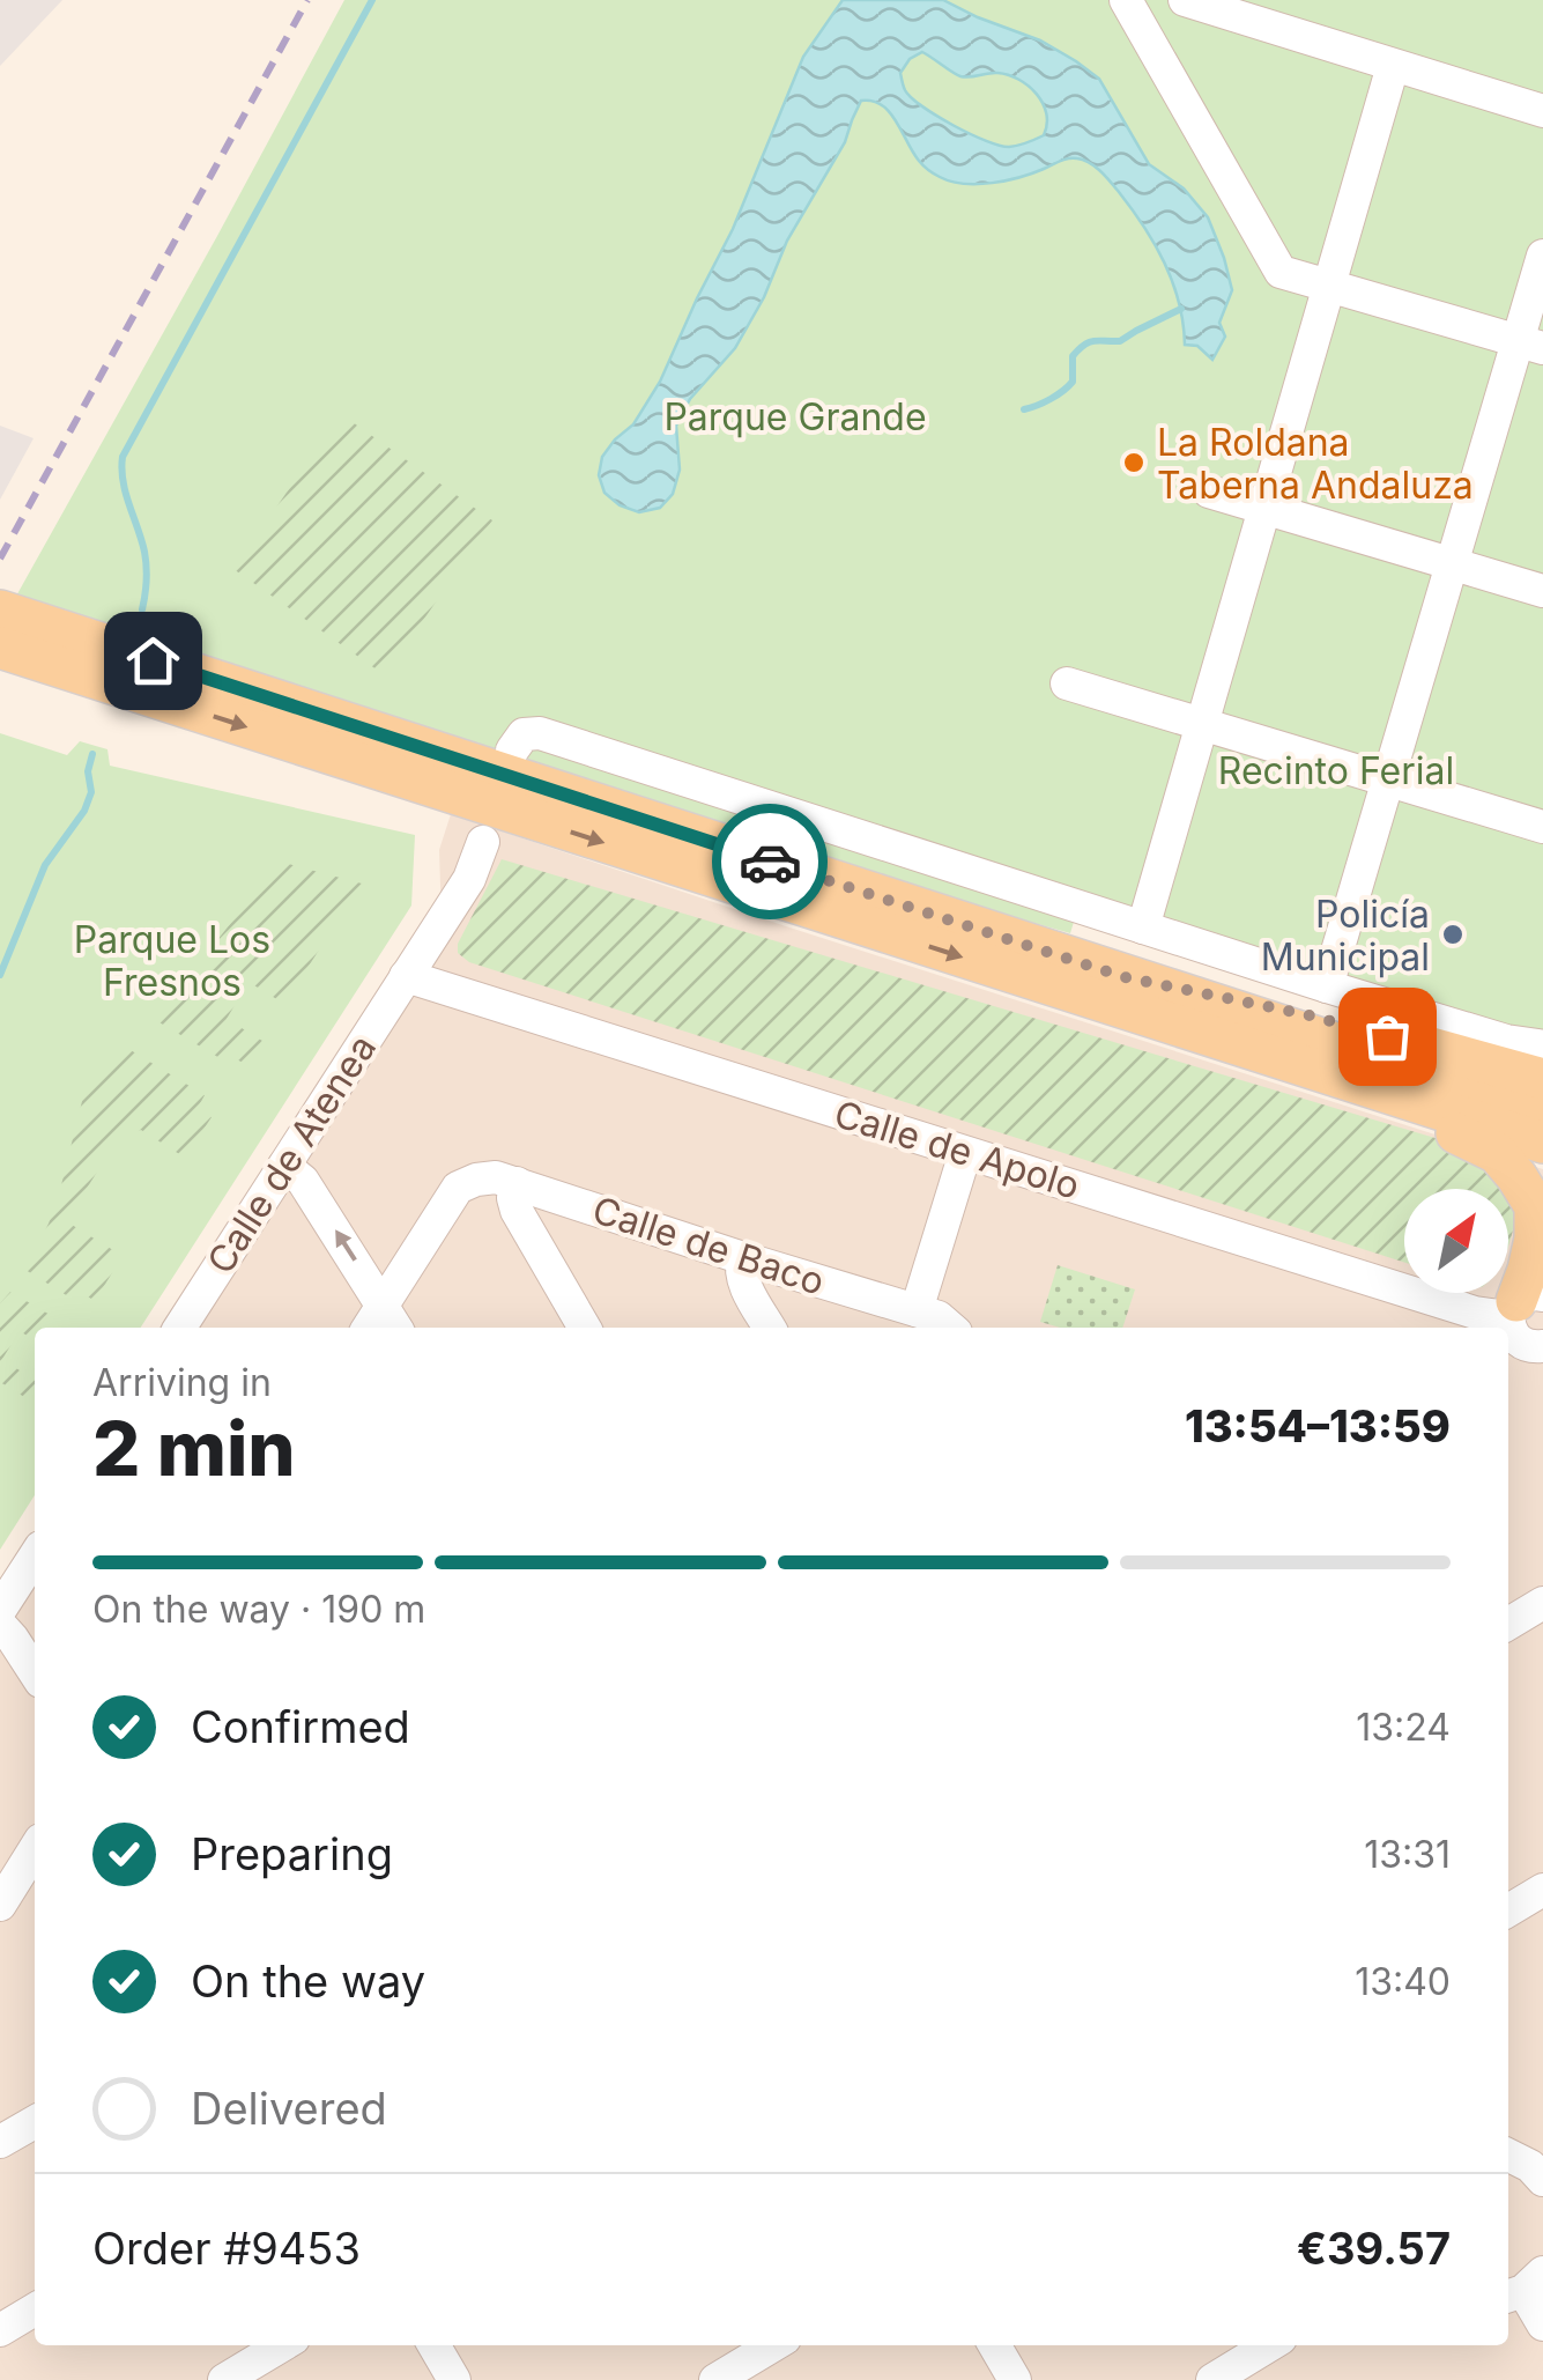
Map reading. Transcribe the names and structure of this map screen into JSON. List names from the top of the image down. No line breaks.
{"streets":{"street":["Calle de Apolo","Calle de Atenea","Calle de Baco"]},"crossings":[["Calle de Apolo","Calle de Atenea"]],"parks":["Parque Grande","Recinto Ferial","Parque Los Fresnos"],"places":["La Roldana Taberna Andaluza","Policía Municipal"],"north":"top right","page":{"heading":["2 min","Arriving in","13:54–13:59"],"panel":["Order #9453","€39.57"],"bar":"On the way · 190 m","list":[["Confirmed","13:24"],["Preparing","13:31"],["On the way","13:40"],"Delivered"]}}
